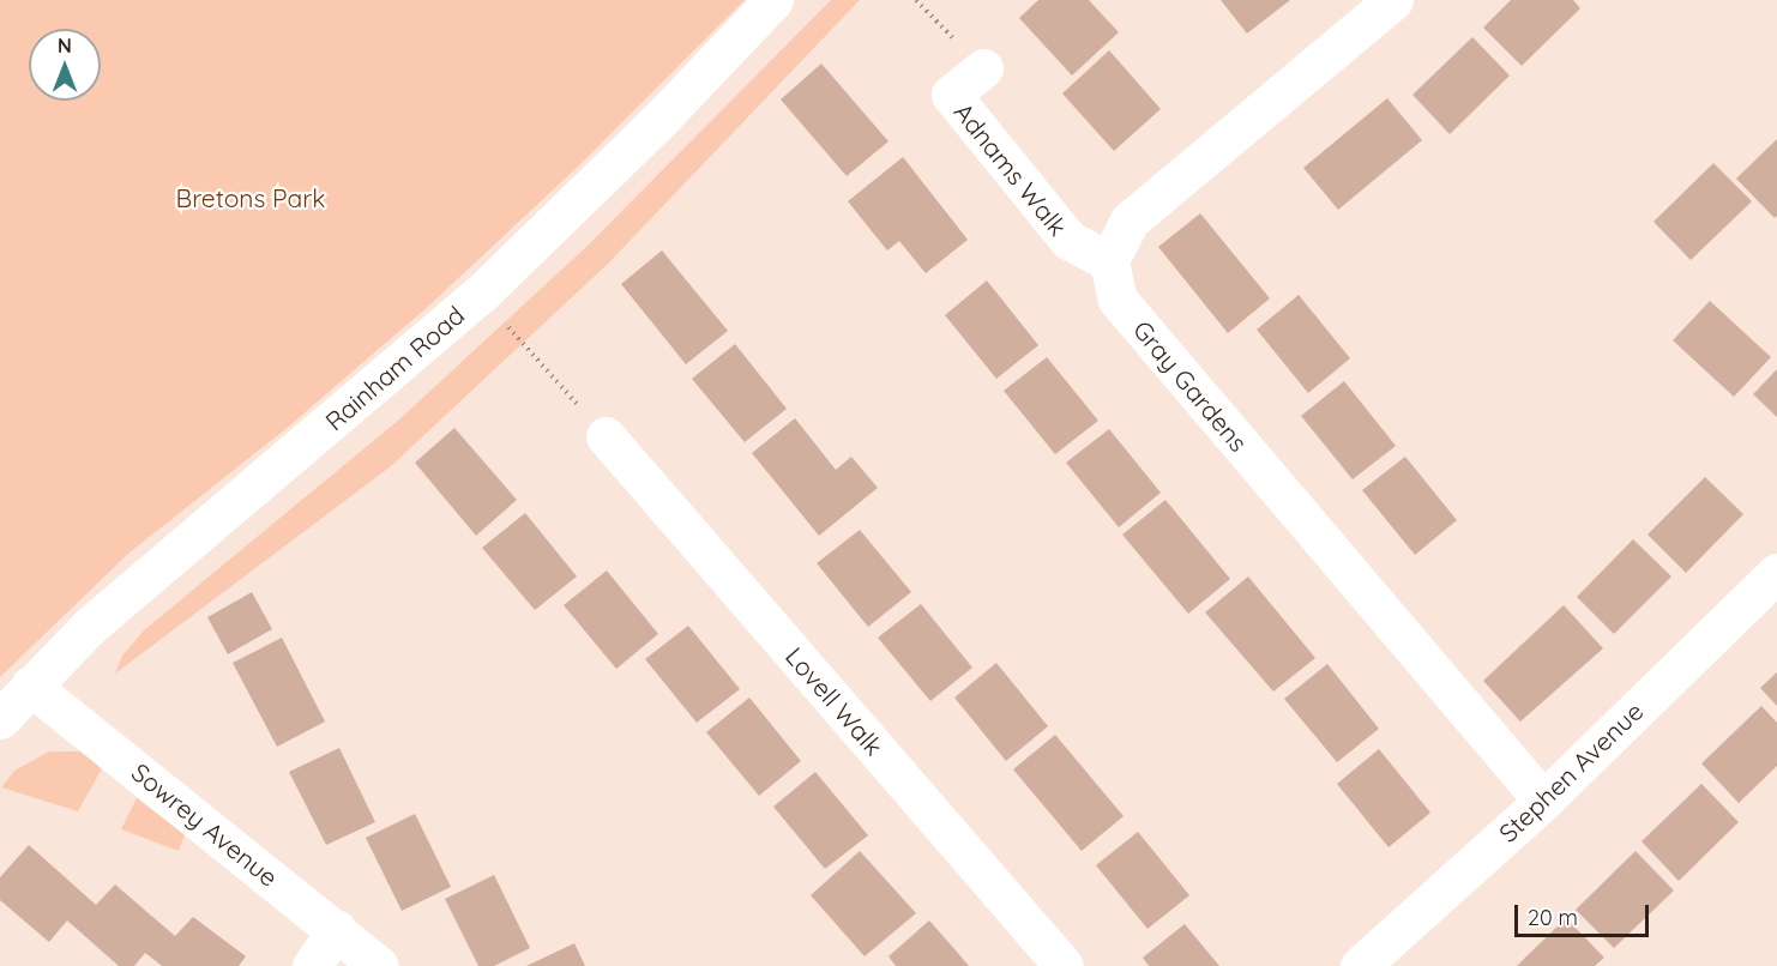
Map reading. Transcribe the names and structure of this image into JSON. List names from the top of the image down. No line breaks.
{"streets":{"street":["Adnams Walk","Rainham Road","Gray Gardens","Lovell Walk","Stephen Avenue","Sowrey Avenue"]},"crossings":[["Adnams Walk","Gray Gardens"],["Rainham Road","Sowrey Avenue"],["Gray Gardens","Stephen Avenue"]],"parks":["Bretons Park"],"scale_bar":"20 m","north":"top"}
